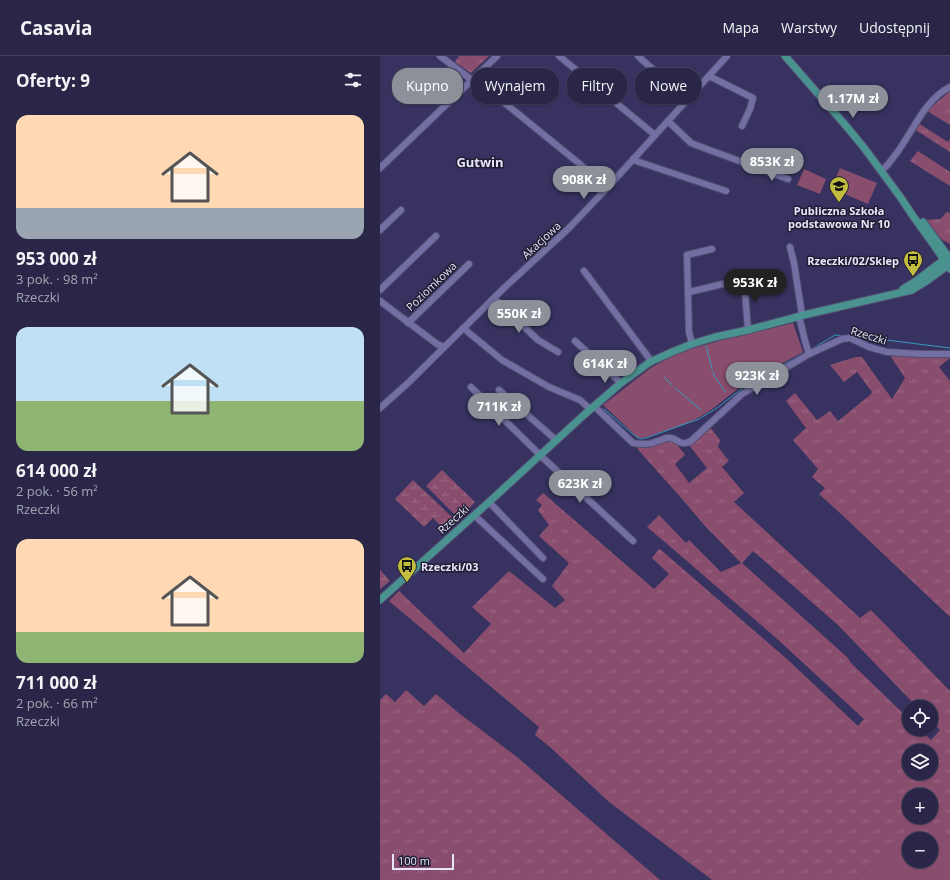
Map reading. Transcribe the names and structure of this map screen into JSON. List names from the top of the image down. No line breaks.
{"streets":{"main road":["Rzeczki"],"street":["Akacjowa","Poziomkowa"]},"crossings":[["Akacjowa","Rzeczki"]],"districts":["Gutwin"],"places":{"school or university":["Publiczna Szkoła podstawowa Nr 10"],"bus stop":["Rzeczki/02/Sklep","Rzeczki/03"]},"scale_bar":"100 m","page":{"header":"Casavia","nav":["Mapa","Warstwy","Udostępnij"],"heading":"Oferty: 9","chip":["Kupno","Wynajem","Filtry","Nowe"],"price":["1.17M zł","853K zł","908K zł","953K zł","550K zł","614K zł","923K zł","711K zł","623K zł"],"list":[{"name":"953 000 zł","note":"3 pok. · 98 m² · Rzeczki"},{"name":"614 000 zł","note":"2 pok. · 56 m² · Rzeczki"},{"name":"711 000 zł","note":"2 pok. · 66 m² · Rzeczki"}],"map_buttons":["+","−"],"scale":"100 m"}}
